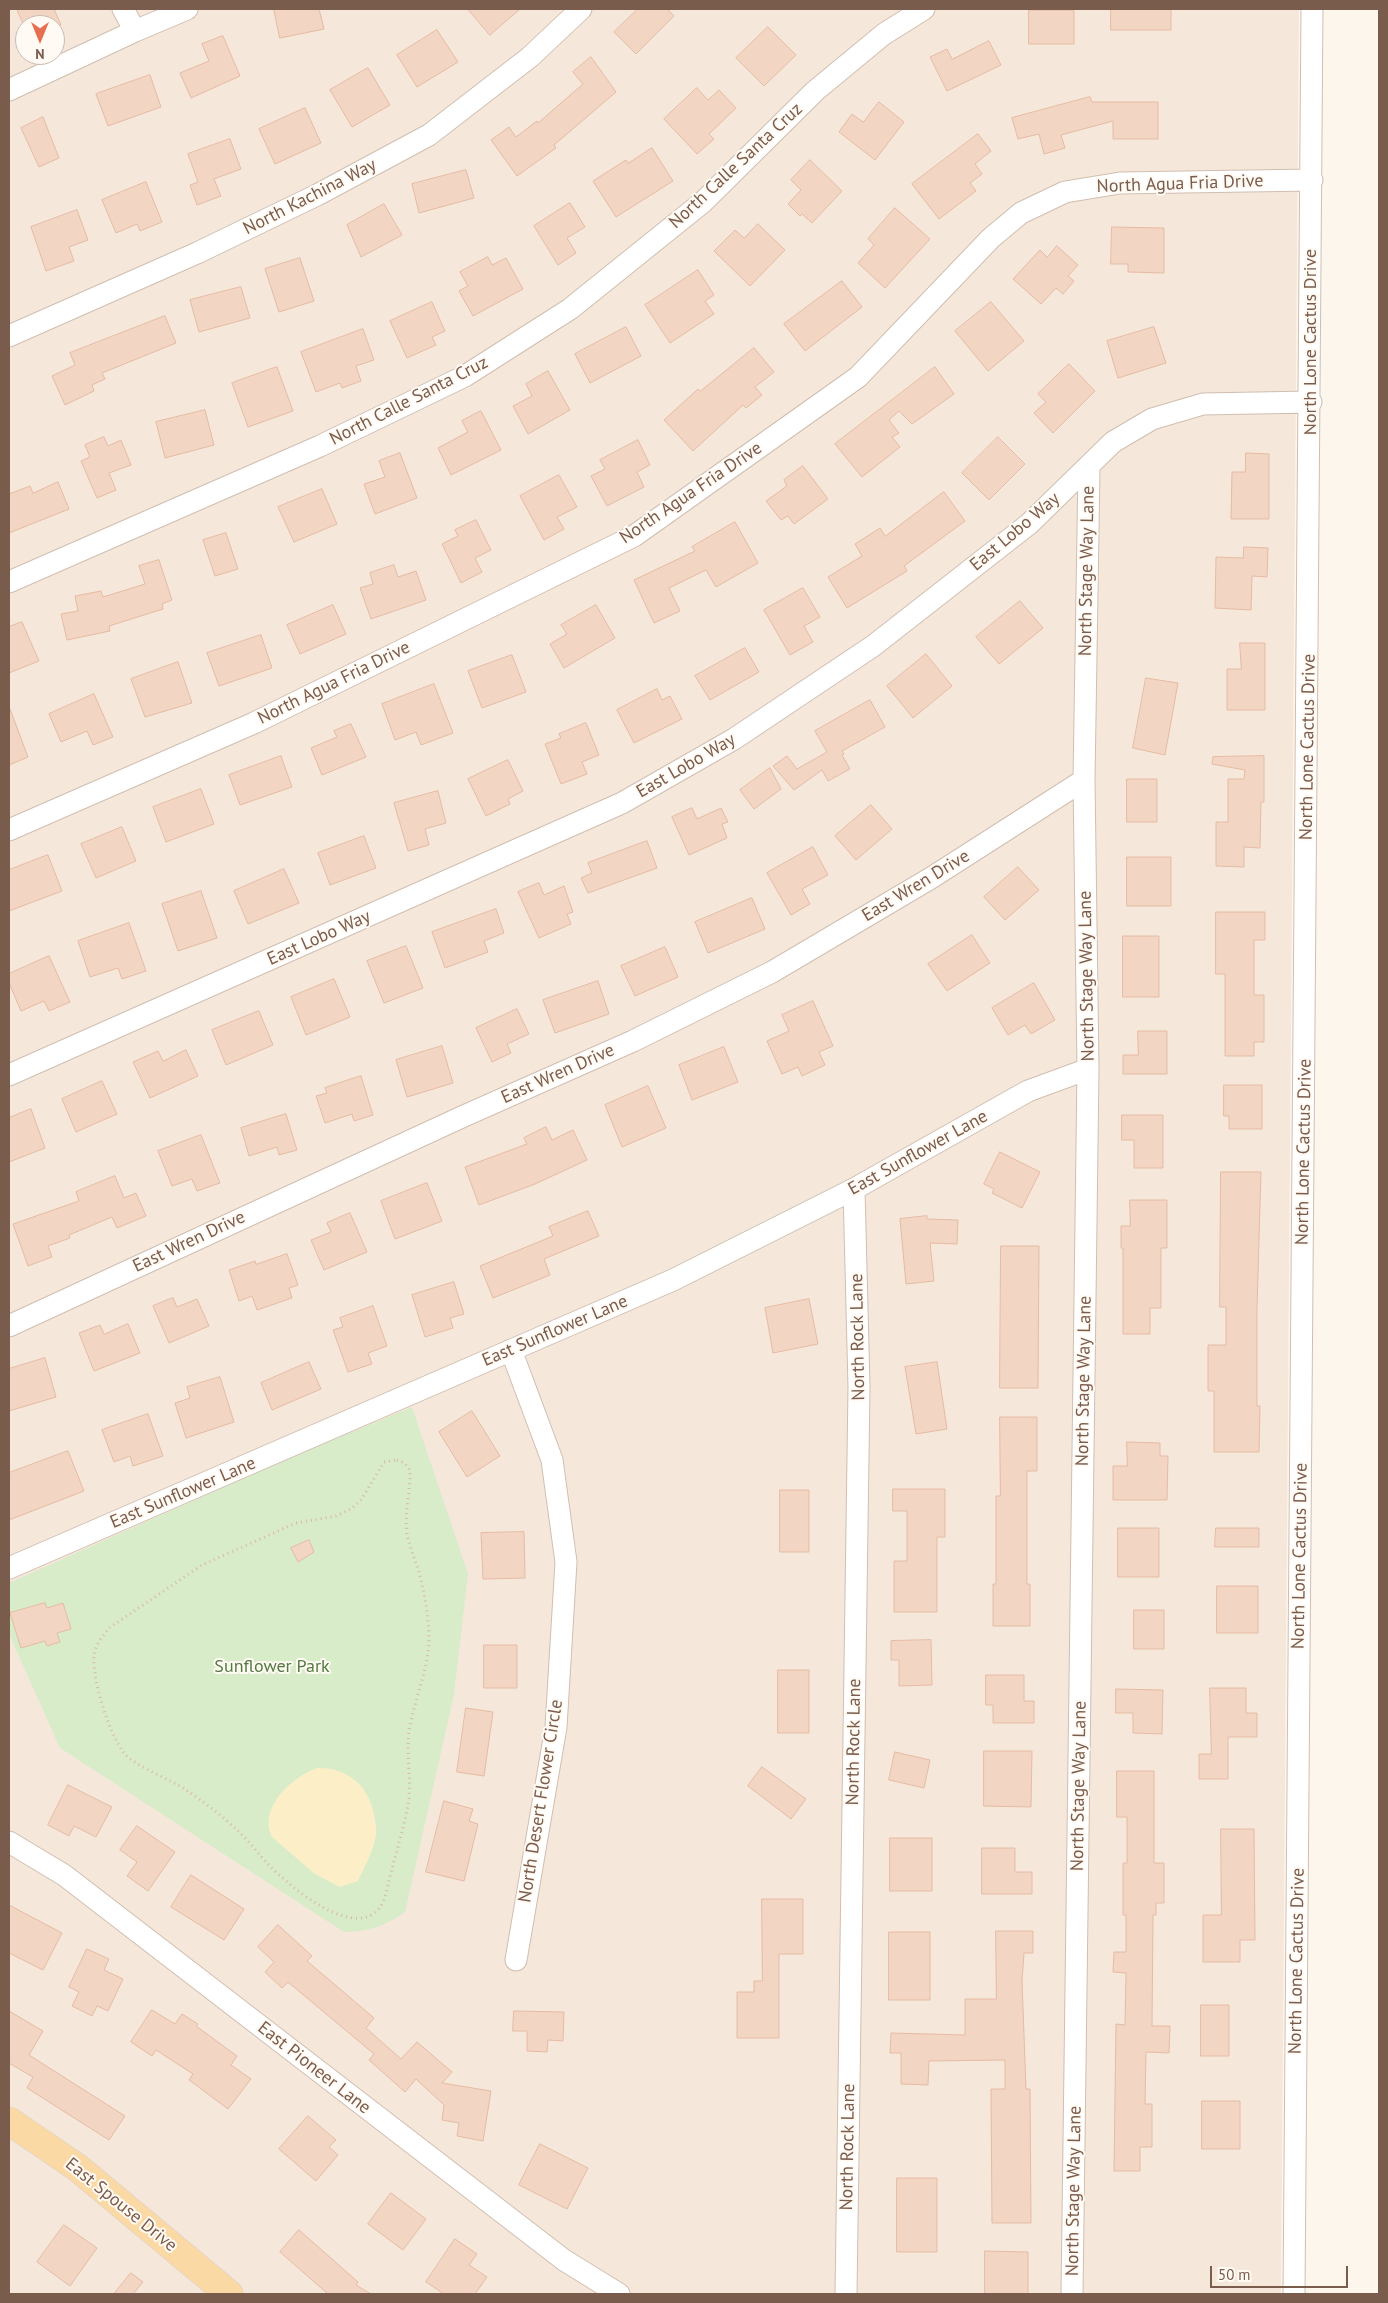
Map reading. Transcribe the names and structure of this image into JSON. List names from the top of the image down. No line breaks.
{"streets":{"main road":["East Spouse Drive"],"street":["North Calle Santa Cruz","North Agua Fria Drive","North Kachina Way","North Lone Cactus Drive","East Lobo Way","North Stage Way Lane","East Wren Drive","East Sunflower Lane","North Rock Lane","North Desert Flower Circle","East Pioneer Lane"]},"crossings":[["North Agua Fria Drive","North Lone Cactus Drive"],["North Lone Cactus Drive","East Lobo Way"],["East Lobo Way","North Stage Way Lane"],["North Stage Way Lane","East Wren Drive"],["North Stage Way Lane","East Sunflower Lane"],["East Sunflower Lane","North Rock Lane"],["East Sunflower Lane","North Desert Flower Circle"]],"parks":["Sunflower Park"],"scale_bar":"50 m","north":"bottom"}
